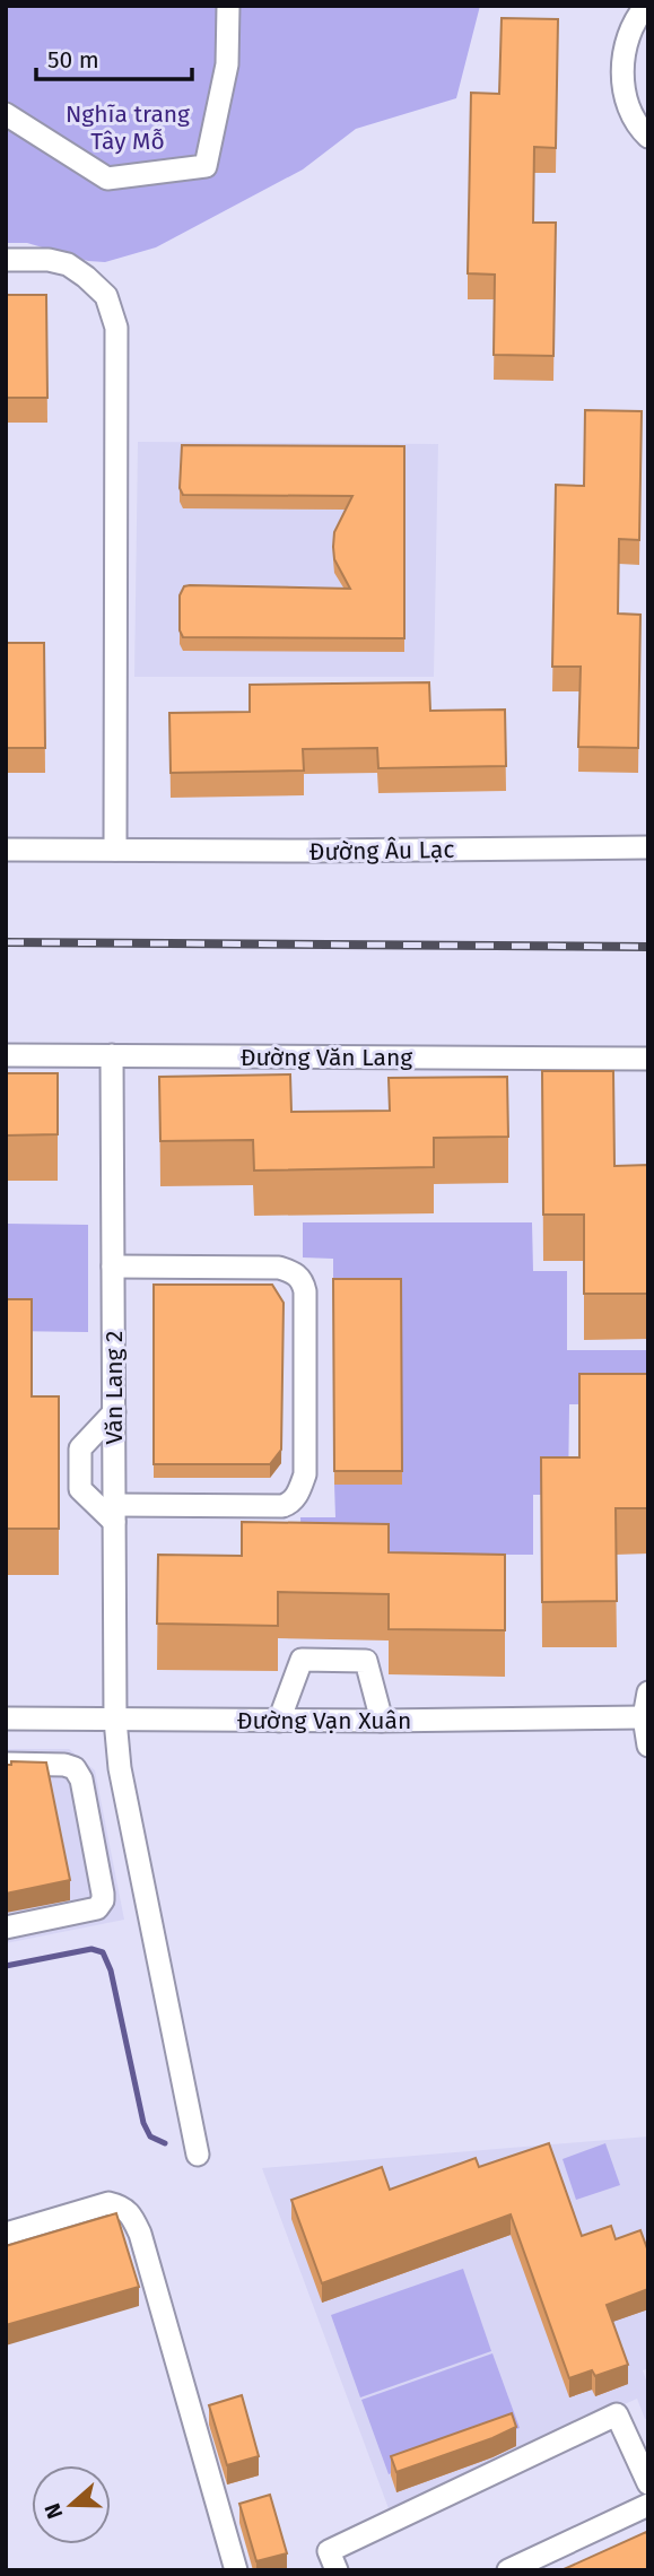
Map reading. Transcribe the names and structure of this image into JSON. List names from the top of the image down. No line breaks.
{"streets":{"street":["Đường Âu Lạc","Đường Văn Lang","Văn Lang 2","Đường Vạn Xuân"]},"crossings":[["Đường Văn Lang","Văn Lang 2"],["Văn Lang 2","Đường Vạn Xuân"]],"parks":["Nghĩa trang Tây Mỗ"],"scale_bar":"50 m","north":"left"}
